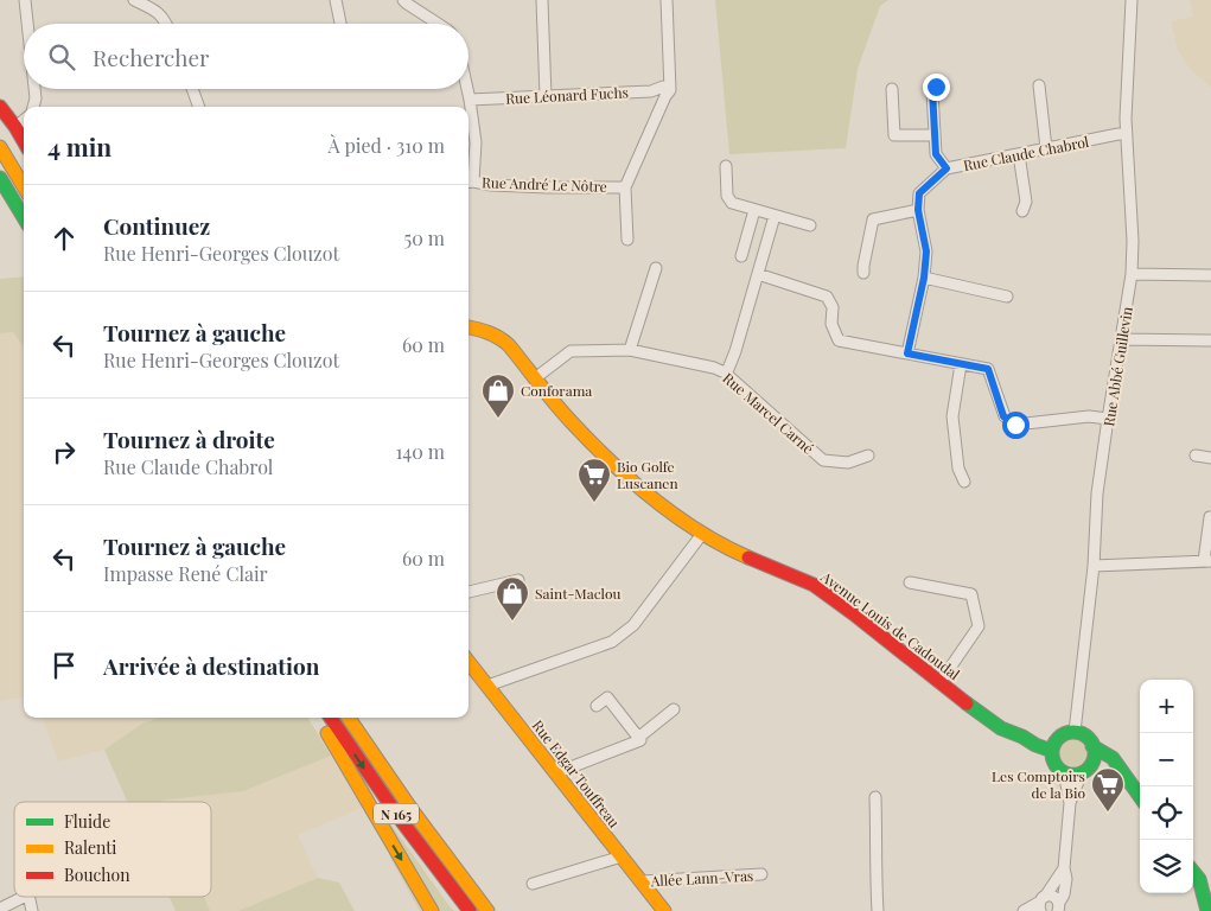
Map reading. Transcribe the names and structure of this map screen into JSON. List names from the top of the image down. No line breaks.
{"streets":{"main road":["Avenue Louis de Cadoudal","Rue Edgar Touffreau","N 165"],"street":["Rue Léonard Fuchs","Rue Claude Chabrol","Rue André Le Nôtre","Rue Abbé Guillevin","Rue Marcel Carné","Allée Lann-Vras"]},"crossings":[["Rue Claude Chabrol","Rue Abbé Guillevin"],["Rue Abbé Guillevin","Avenue Louis de Cadoudal"],["Rue Marcel Carné","Avenue Louis de Cadoudal"],["Rue Edgar Touffreau","Allée Lann-Vras"]],"places":{"shop":["Conforama","Saint-Maclou"],"supermarket":["Bio Golfe Luscanen","Les Comptoirs de la Bio"]},"legend":["Fluide","Ralenti","Bouchon"],"page":{"search":"Rechercher","heading":["4 min","À pied · 310 m"],"list":[["Continuez","Rue Henri-Georges Clouzot","50 m"],["Tournez à gauche","Rue Henri-Georges Clouzot","60 m"],["Tournez à droite","Rue Claude Chabrol","140 m"],["Tournez à gauche","Impasse René Clair","60 m"],"Arrivée à destination"],"map_buttons":["+","−"]}}
